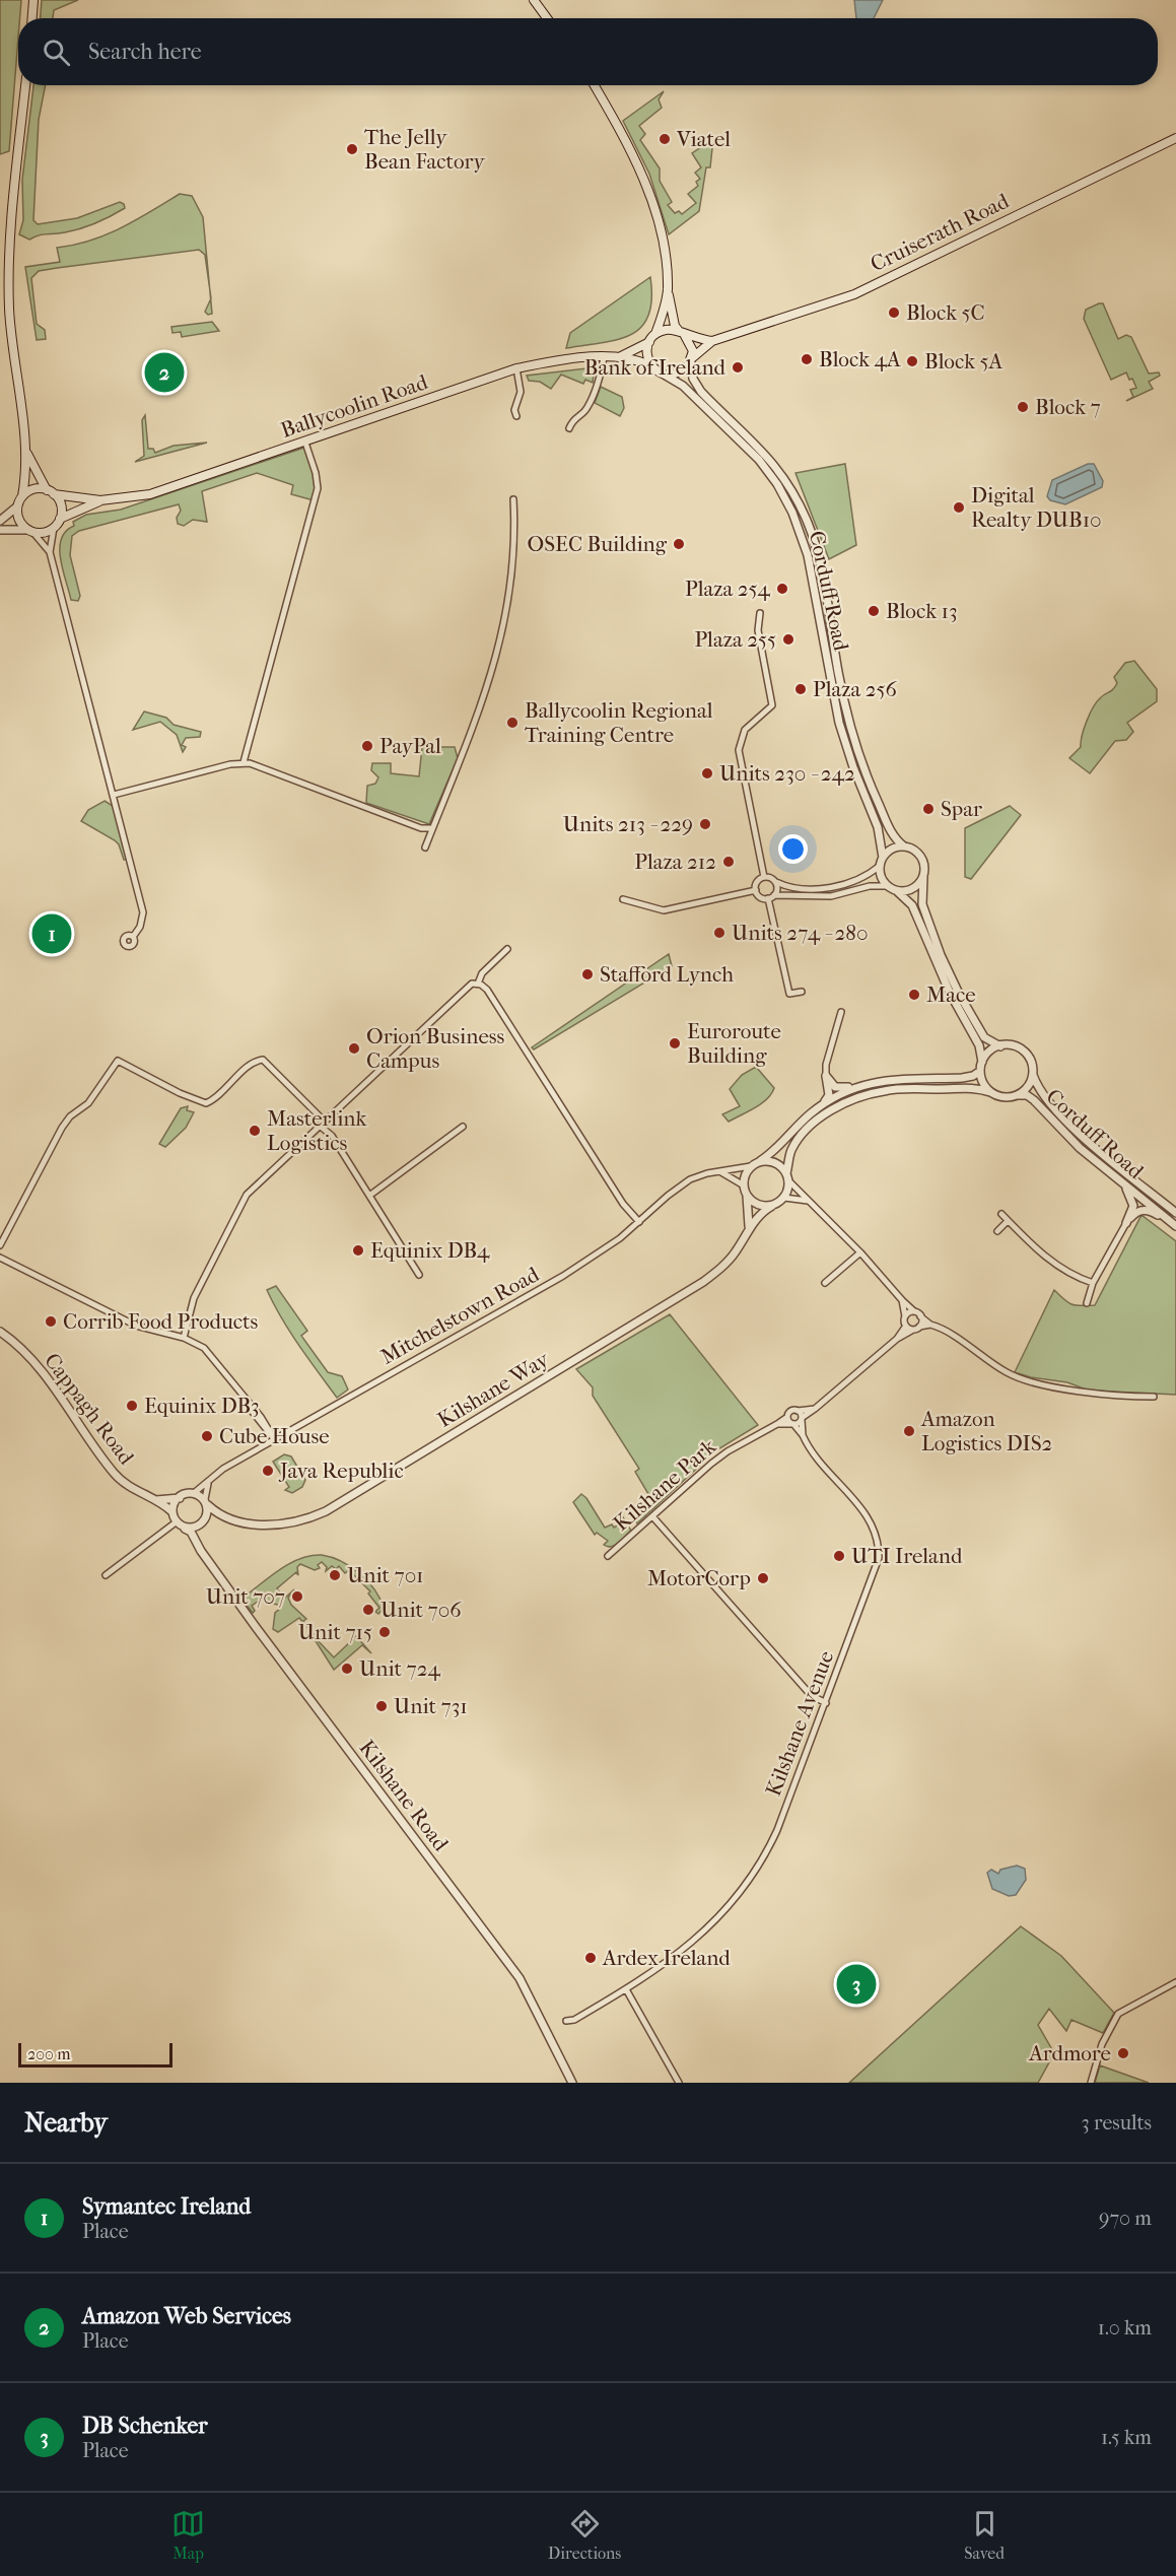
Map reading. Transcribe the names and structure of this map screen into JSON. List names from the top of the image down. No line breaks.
{"streets":{"main road":["Cruiserath Road","Ballycoolin Road"],"street":["Corduff Road","Mitchelstown Road","Kilshane Way","Cappagh Road","Kilshane Park","Kilshane Avenue","Kilshane Road"]},"crossings":[["Cruiserath Road","Ballycoolin Road"],["Cruiserath Road","Corduff Road"],["Ballycoolin Road","Corduff Road"],["Mitchelstown Road","Kilshane Way"],["Mitchelstown Road","Cappagh Road"],["Mitchelstown Road","Kilshane Road"],["Kilshane Way","Cappagh Road"],["Kilshane Way","Kilshane Road"],["Cappagh Road","Kilshane Road"],["Kilshane Park","Kilshane Avenue"]],"places":["Viatel","The Jelly Bean Factory","Block 5C","Block 4A","Block 5A","Bank of Ireland","Block 7","Digital Realty DUB10","OSEC Building","Plaza 254","Block 13","Plaza 255","Plaza 256","Ballycoolin Regional Training Centre","PayPal","Units 230 - 242","Spar","Units 213 - 229","Plaza 212","Units 274 - 280","Stafford Lynch","Mace","Euroroute Building","Orion Business Campus","Masterlink Logistics","Equinix DB4","Corrib Food Products","Equinix DB3","Amazon Logistics DIS2","Cube House","Java Republic","UTI Ireland","Unit 701","MotorCorp","Unit 707","Unit 706","Unit 715","Unit 724","Unit 731","Ardex Ireland","Ardmore"],"scale_bar":"200 m","page":{"search":"Search here","pins":["2","1","3"],"scale":"200 m","heading":["Nearby","3 results"],"list":[{"mark":"1","name":"Symantec Ireland","note":"Place","value":"970 m"},{"mark":"2","name":"Amazon Web Services","note":"Place","value":"1.0 km"},{"mark":"3","name":"DB Schenker","note":"Place","value":"1.5 km"}],"nav":["Map","Directions","Saved"]}}
